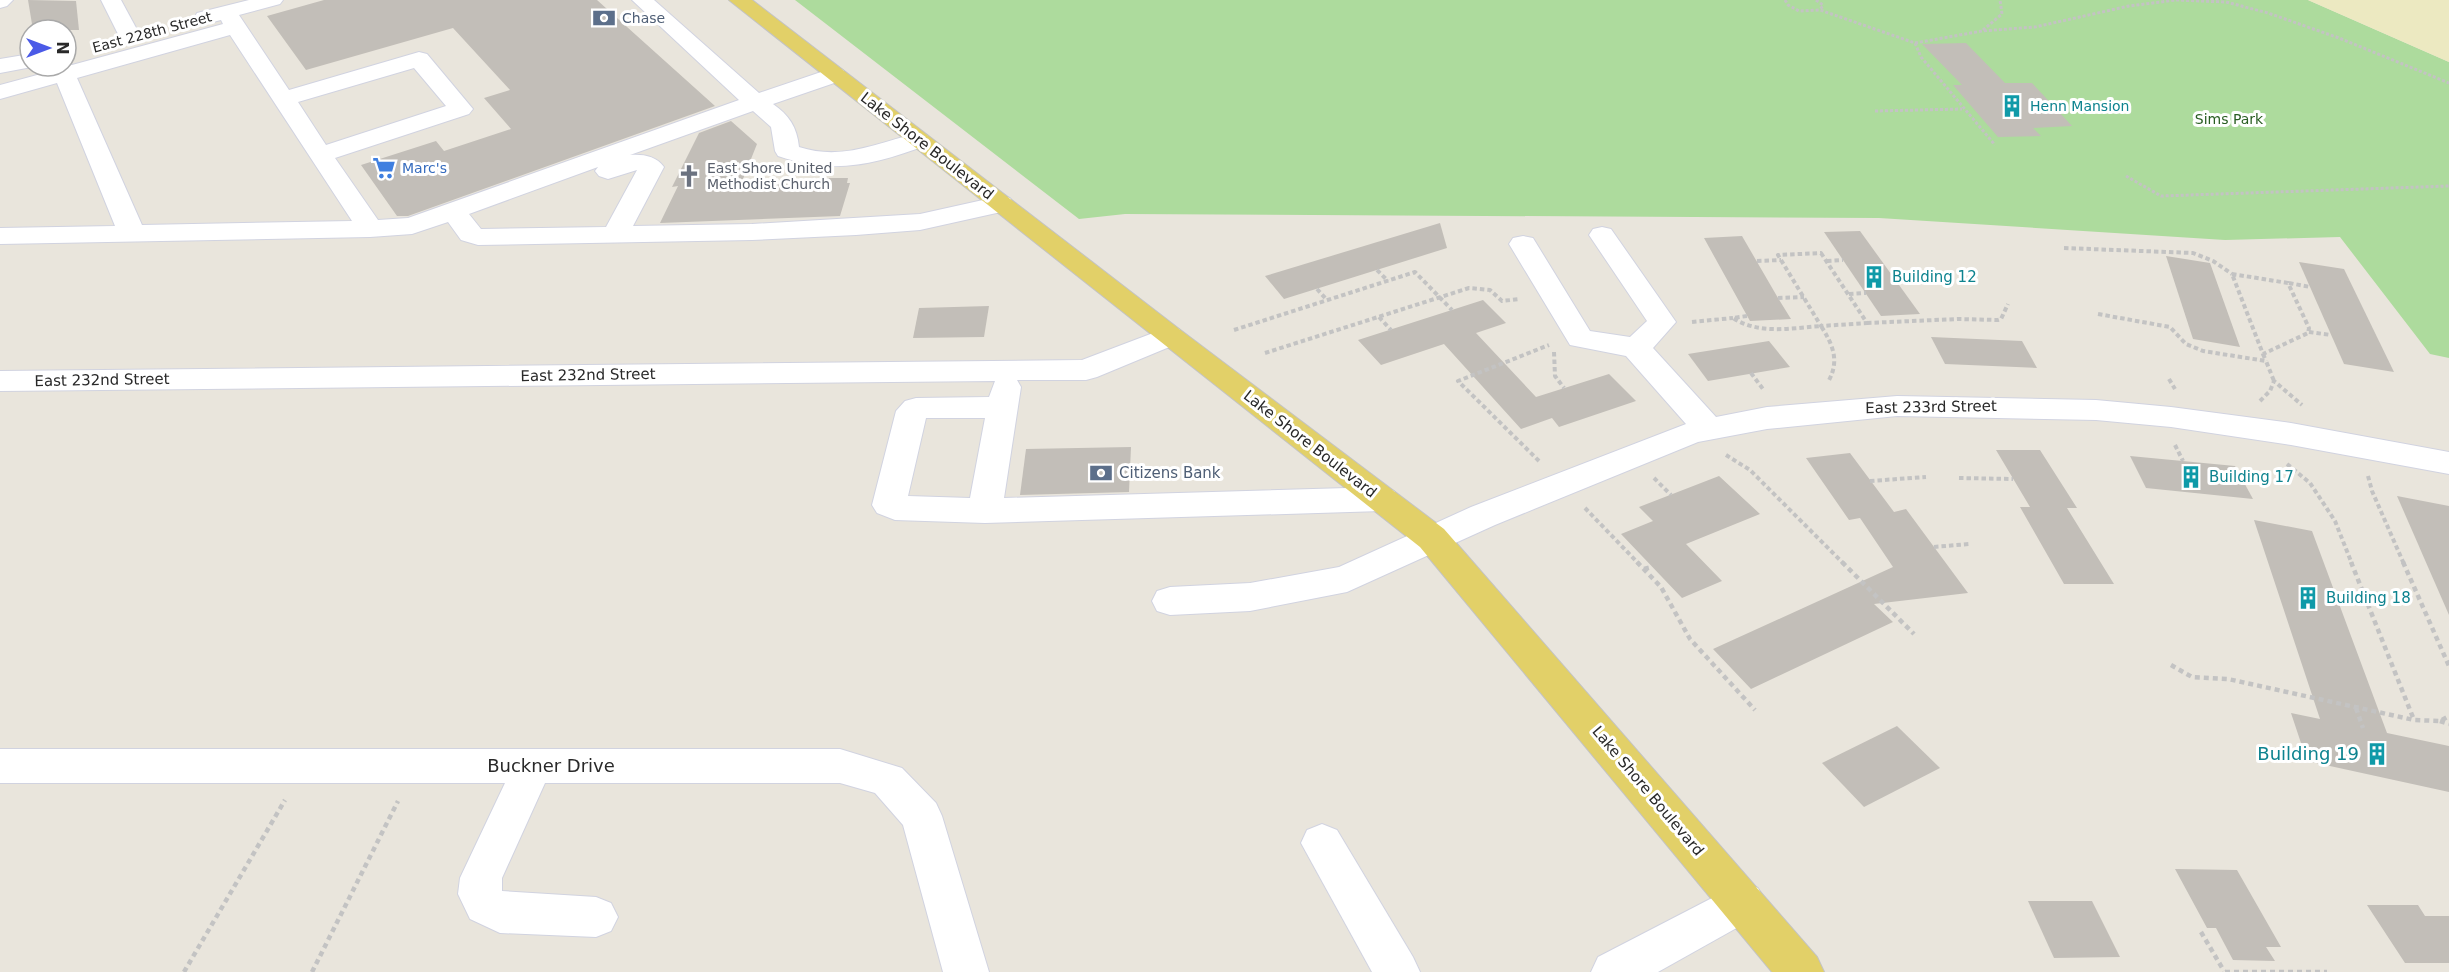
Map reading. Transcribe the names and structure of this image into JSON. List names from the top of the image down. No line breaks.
{"streets":{"main road":["Lake Shore Boulevard"],"street":["East 228th Street","East 232nd Street","East 233rd Street","Buckner Drive"]},"crossings":[["Lake Shore Boulevard","East 232nd Street"],["Lake Shore Boulevard","East 233rd Street"]],"parks":["Sims Park"],"places":{"bank":["Chase","Citizens Bank"],"building":["Henn Mansion","Building 12","Building 17","Building 18","Building 19"],"supermarket":["Marc's"],"church":["East Shore United Methodist Church"]},"north":"right"}
